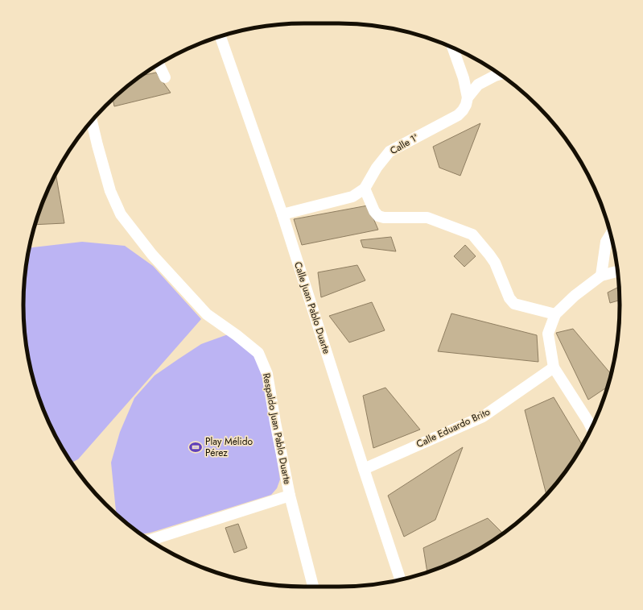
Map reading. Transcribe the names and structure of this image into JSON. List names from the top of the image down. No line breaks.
{"streets":{"street":["Calle 1ª","Calle Juan Pablo Duarte","Calle Eduardo Brito","Respaldo Juan Pablo Duarte"]},"crossings":[["Calle 1ª","Calle Juan Pablo Duarte"],["Calle Juan Pablo Duarte","Calle Eduardo Brito"]],"places":{"sports":["Play Mélido Pérez"]}}
